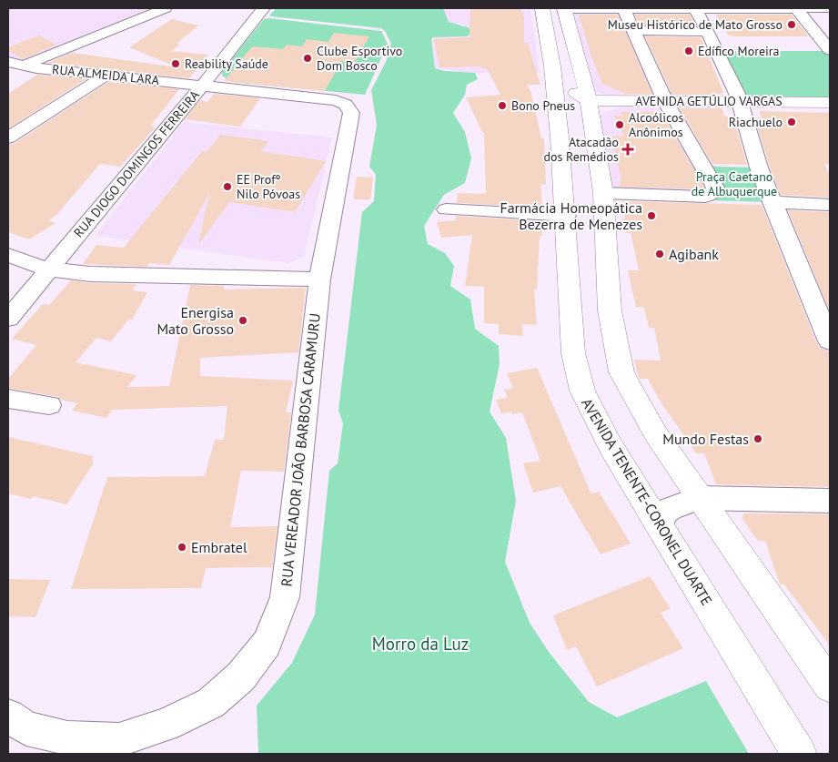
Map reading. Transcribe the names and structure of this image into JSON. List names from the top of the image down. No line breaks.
{"streets":{"main road":["AVENIDA GETÚLIO VARGAS","AVENIDA TENENTE-CORONEL DUARTE"],"street":["RUA ALMEIDA LARA","RUA DIOGO DOMINGOS FERREIRA","RUA VEREADOR JOÃO BARBOSA CARAMURU"]},"crossings":[["RUA ALMEIDA LARA","RUA DIOGO DOMINGOS FERREIRA"],["RUA ALMEIDA LARA","RUA VEREADOR JOÃO BARBOSA CARAMURU"],["RUA DIOGO DOMINGOS FERREIRA","RUA VEREADOR JOÃO BARBOSA CARAMURU"]],"parks":["Praça Caetano de Albuquerque","Morro da Luz"],"places":{"other":["Museu Histórico de Mato Grosso","Edífico Moreira","Clube Esportivo Dom Bosco","Reability Saúde","Bono Pneus","Riachuelo","Alcoólicos Anônimos","EE Profº Nilo Póvoas","Farmácia Homeopática Bezerra de Menezes","Agibank","Energisa Mato Grosso","Mundo Festas","Embratel"],"health":["Atacadão dos Remédios"]}}
